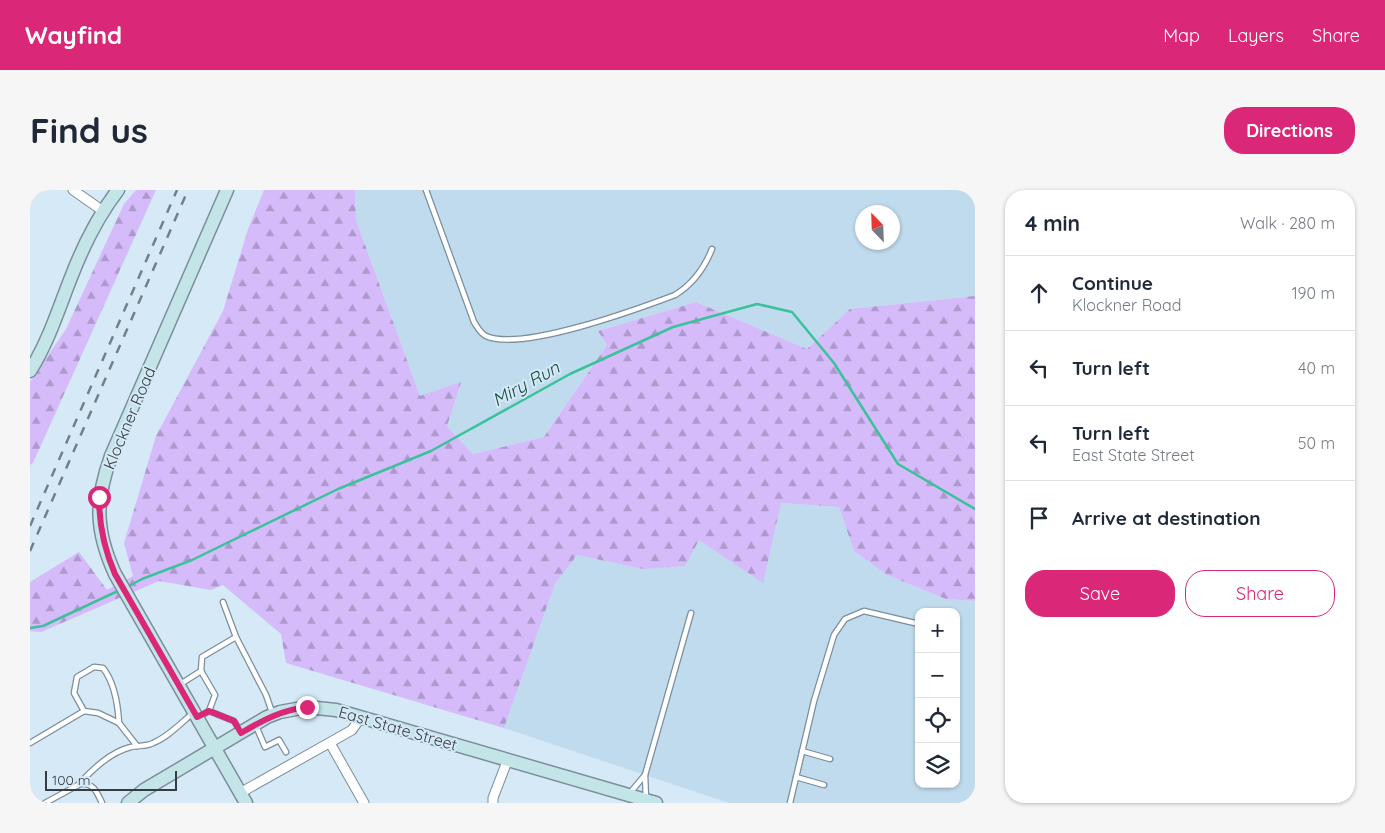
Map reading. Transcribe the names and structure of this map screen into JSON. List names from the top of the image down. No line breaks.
{"streets":{"main road":["Klockner Road","East State Street"]},"crossings":[["Klockner Road","East State Street"]],"water":["Miry Run"],"scale_bar":"100 m","north":"top left","page":{"header":"Wayfind","nav":["Map","Layers","Share"],"buttons":["Directions",["Save","Share"]],"title":"Find us","heading":["4 min","Walk · 280 m"],"list":[["Continue","Klockner Road","190 m"],["Turn left","40 m"],["Turn left","East State Street","50 m"],"Arrive at destination"],"map_buttons":["+","−"],"scale":"100 m"}}
